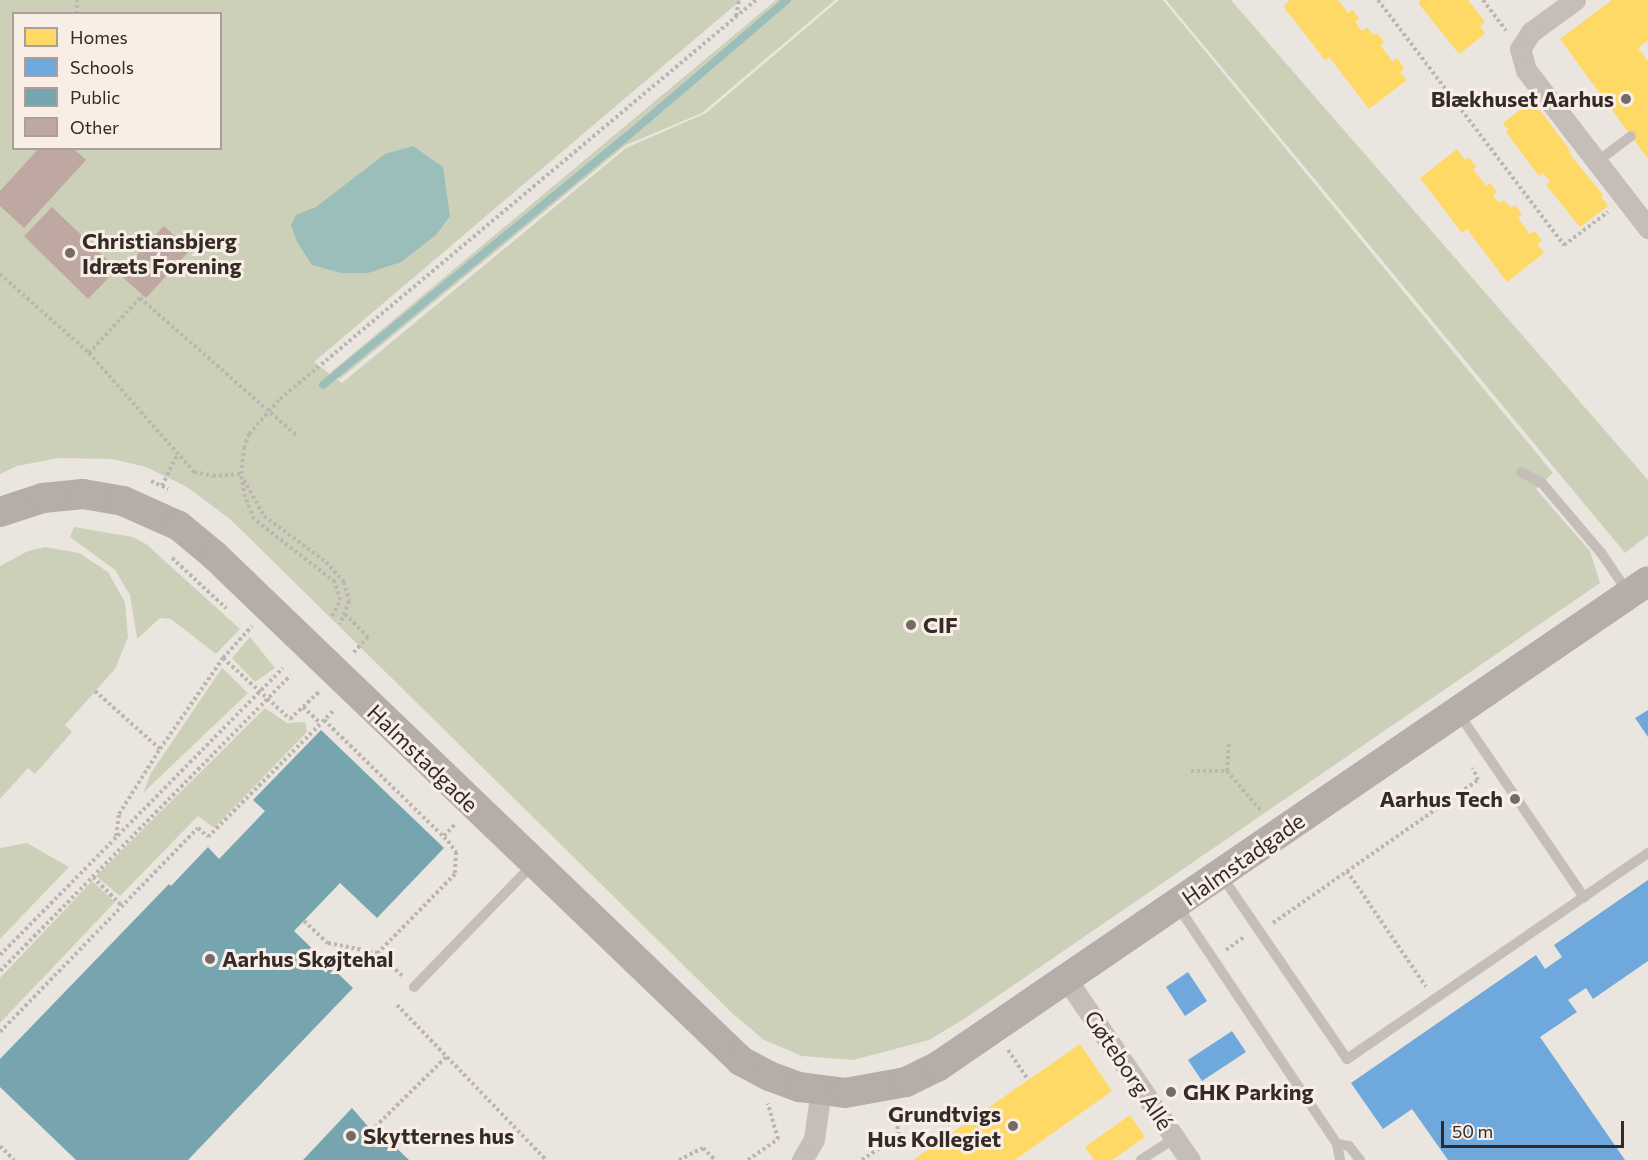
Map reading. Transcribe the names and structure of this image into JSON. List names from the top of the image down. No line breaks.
{"streets":{"street":["Halmstadgade","Gøteborg Allé"]},"crossings":[["Halmstadgade","Gøteborg Allé"]],"places":["Blækhuset Aarhus","Christiansbjerg Idræts Forening","CIF","Aarhus Tech","Aarhus Skøjtehal","GHK Parking","Grundtvigs Hus Kollegiet","Skytternes hus"],"legend":["Homes","Schools","Public","Other"],"scale_bar":"50 m"}
